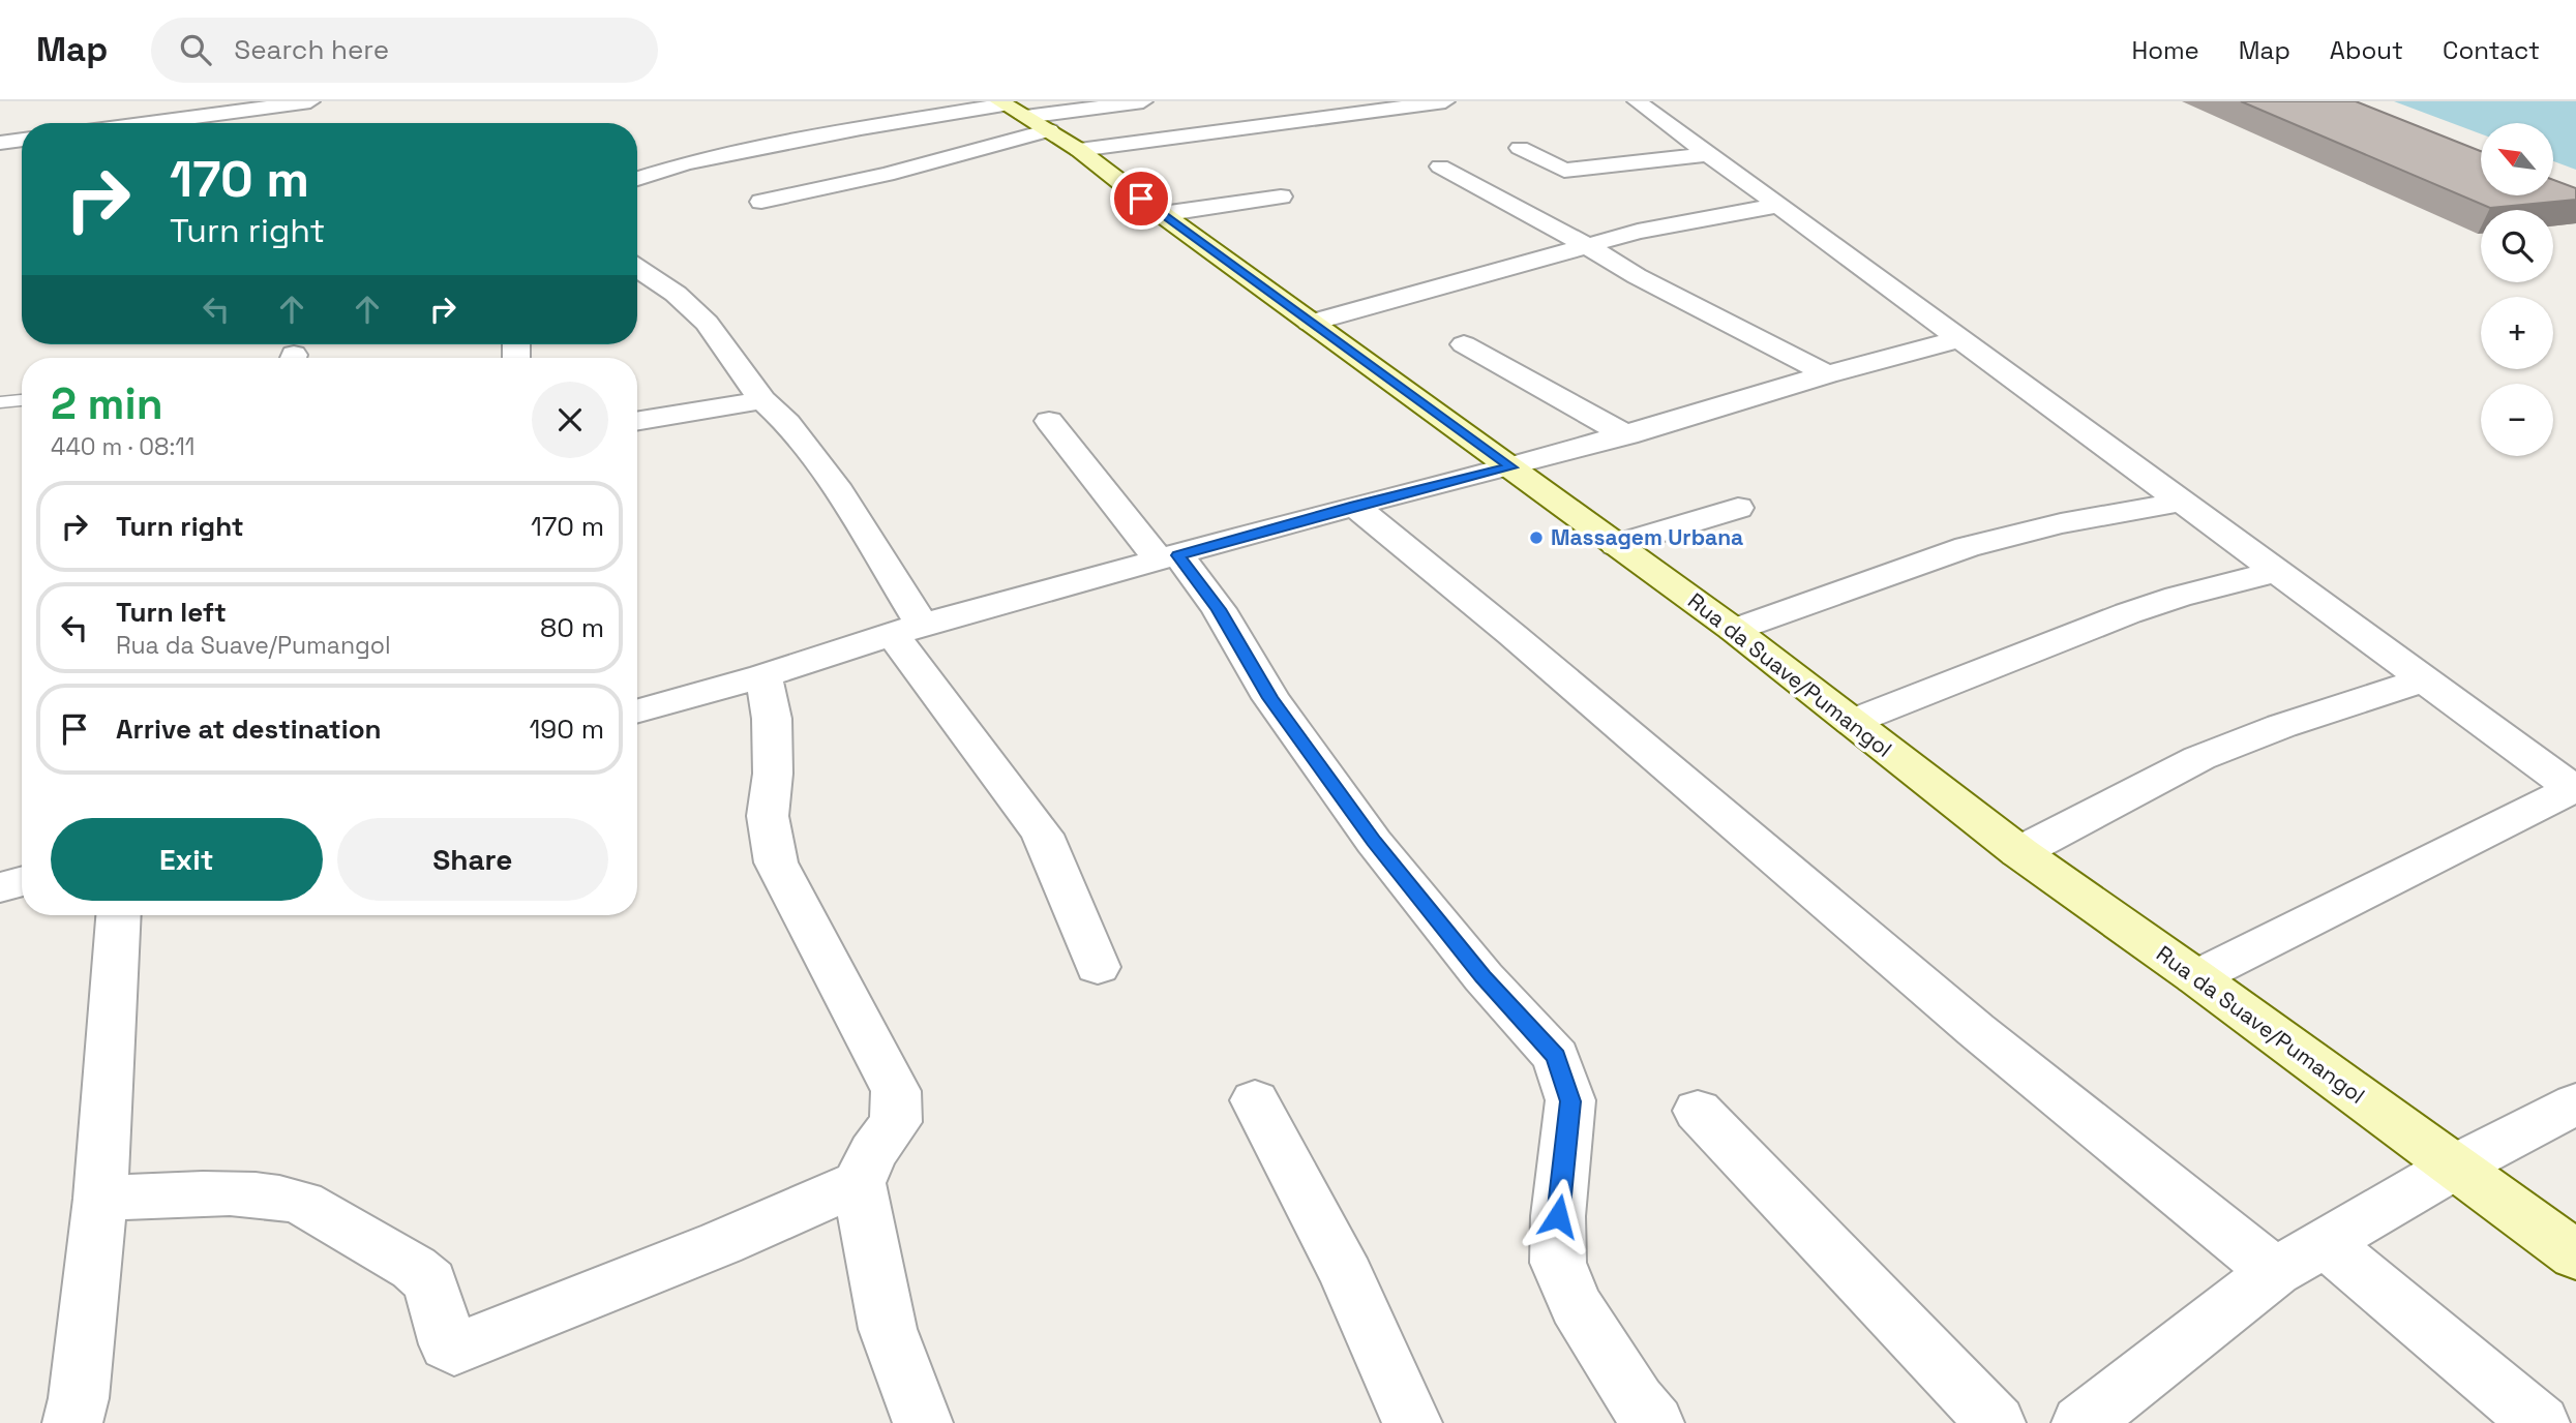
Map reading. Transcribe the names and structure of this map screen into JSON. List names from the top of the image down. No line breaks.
{"streets":{"street":["Rua da Suave/Pumangol"]},"places":["Massagem Urbana"],"north":"top left","page":{"header":"Map","search":"Search here","nav":["Home","Map","About","Contact"],"map_buttons":["+","−"],"turn":["170 m","Turn right"],"heading":["2 min","440 m · 08:11"],"list":[{"name":"Turn right","value":"170 m"},{"name":"Turn left","note":"Rua da Suave/Pumangol","value":"80 m"},{"name":"Arrive at destination","value":"190 m"}],"buttons":["Exit","Share"]}}
